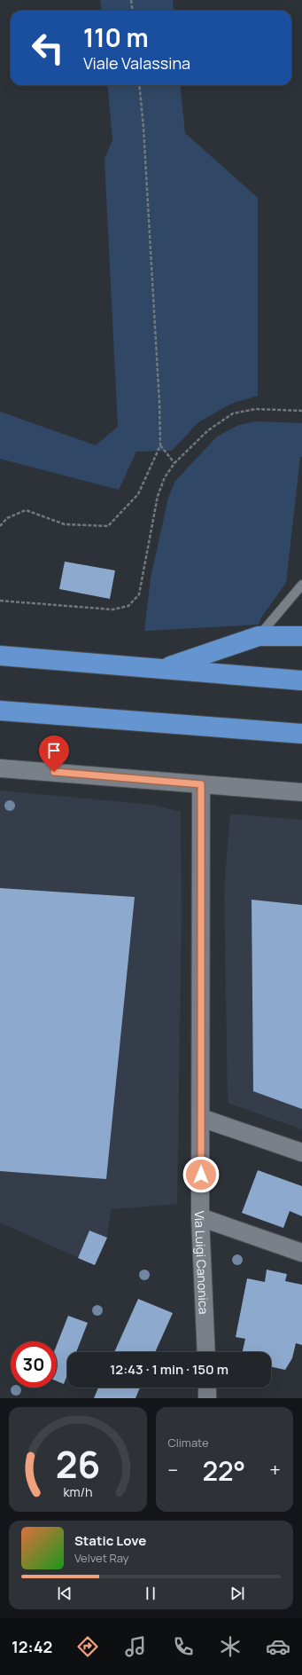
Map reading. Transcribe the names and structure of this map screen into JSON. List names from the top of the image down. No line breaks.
{"streets":{"street":["Via Luigi Canonica"]},"page":{"turn":["110 m","Viale Valassina"],"limit":"30","trip":"12:43 · 1 min · 150 m","tile":"Climate","heat":["−","22°","+"],"song":["Static Love","Velvet Ray"],"tabs":"12:42","gauge":["26","km/h"]}}
